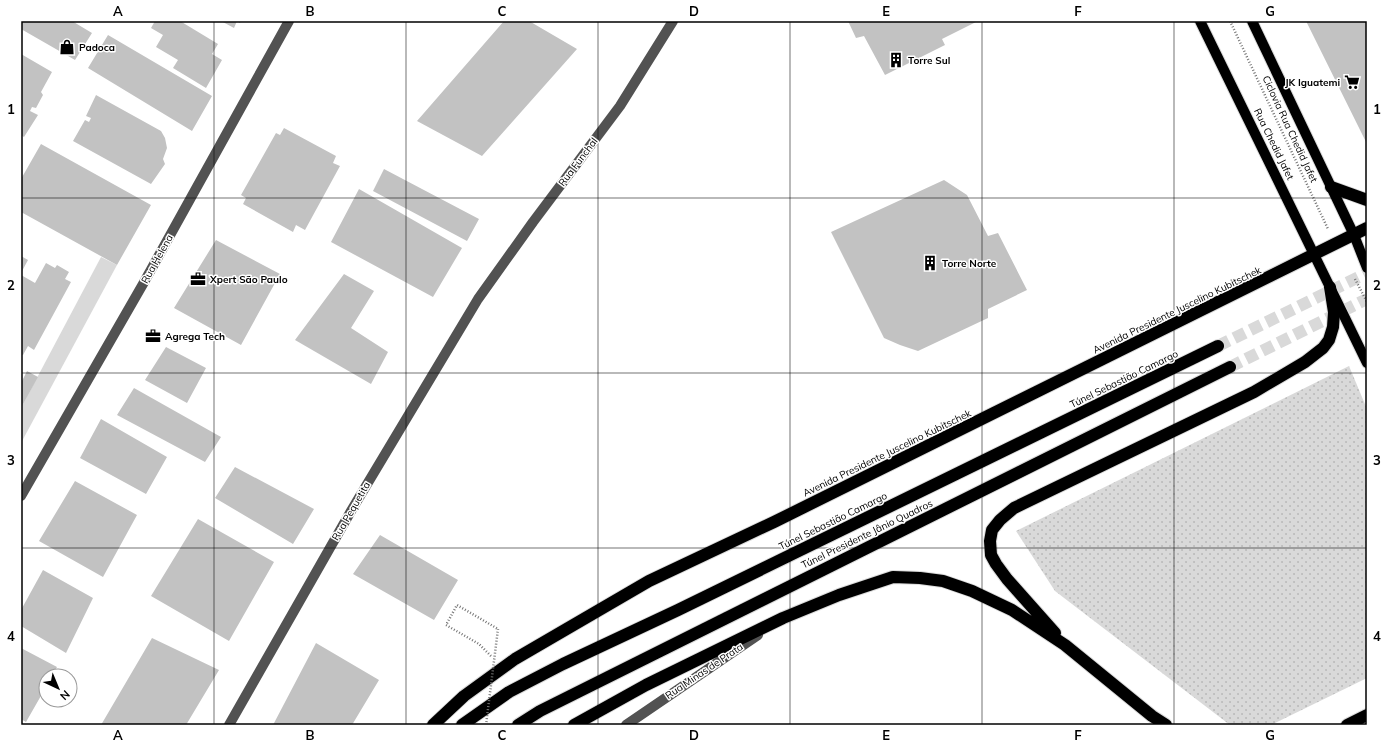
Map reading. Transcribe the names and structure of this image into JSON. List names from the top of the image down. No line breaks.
{"streets":{"highway":["Avenida Presidente Juscelino Kubitschek","Túnel Sebastião Camargo","Túnel Presidente Jânio Quadros"],"main road":["Rua Chedid Jafet"],"street":["Rua Funchal","Rua Helena","Rua Pequetita","Rua Minas de Prata"],"path":["Ciclovia Rua Chedid Jafet"]},"crossings":[["Ciclovia Rua Chedid Jafet","Avenida Presidente Juscelino Kubitschek"],["Rua Chedid Jafet","Avenida Presidente Juscelino Kubitschek"],["Rua Funchal","Rua Pequetita"]],"places":{"shop":["Padoca"],"building":["Torre Sul","Torre Norte"],"supermarket":["JK Iguatemi"],"office":["Xpert São Paulo","Agrega Tech"]},"north":"bottom right","grid":{"columns":["A","B","C","D","E","F","G"],"rows":["1","2","3","4"]}}
